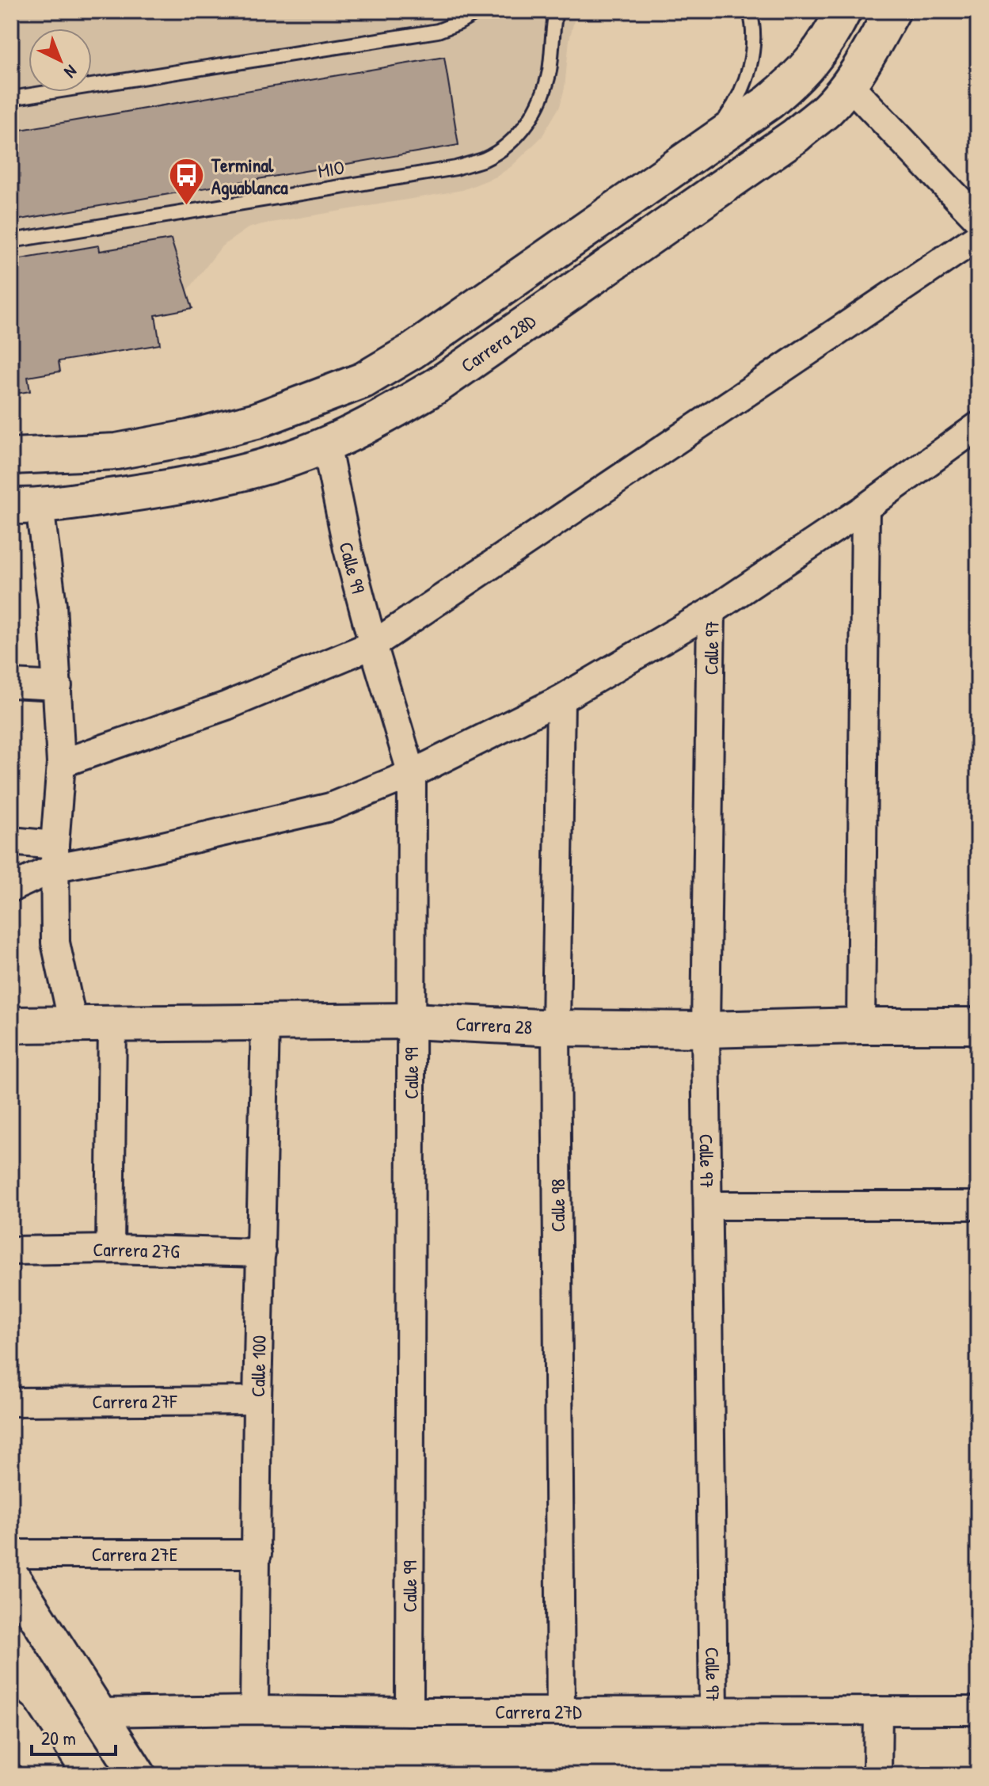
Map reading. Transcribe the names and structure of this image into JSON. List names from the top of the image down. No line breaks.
{"streets":{"street":["Carrera 28D","Calle 99","Calle 97","Carrera 28","Calle 98","Carrera 27G","Calle 100","Carrera 27F","Carrera 27E","Carrera 27D"],"lane":["MIO"]},"crossings":[["Carrera 28D","Calle 99"],["Calle 99","Carrera 28"],["Calle 99","Carrera 27D"],["Calle 97","Carrera 28"],["Calle 97","Carrera 27D"],["Carrera 28","Calle 98"],["Carrera 28","Calle 100"],["Calle 98","Carrera 27D"],["Carrera 27G","Calle 100"],["Calle 100","Carrera 27F"],["Calle 100","Carrera 27E"],["Calle 100","Carrera 27D"]],"places":{"bus stop":["Terminal Aguablanca"]},"scale_bar":"20 m","north":"bottom right"}
